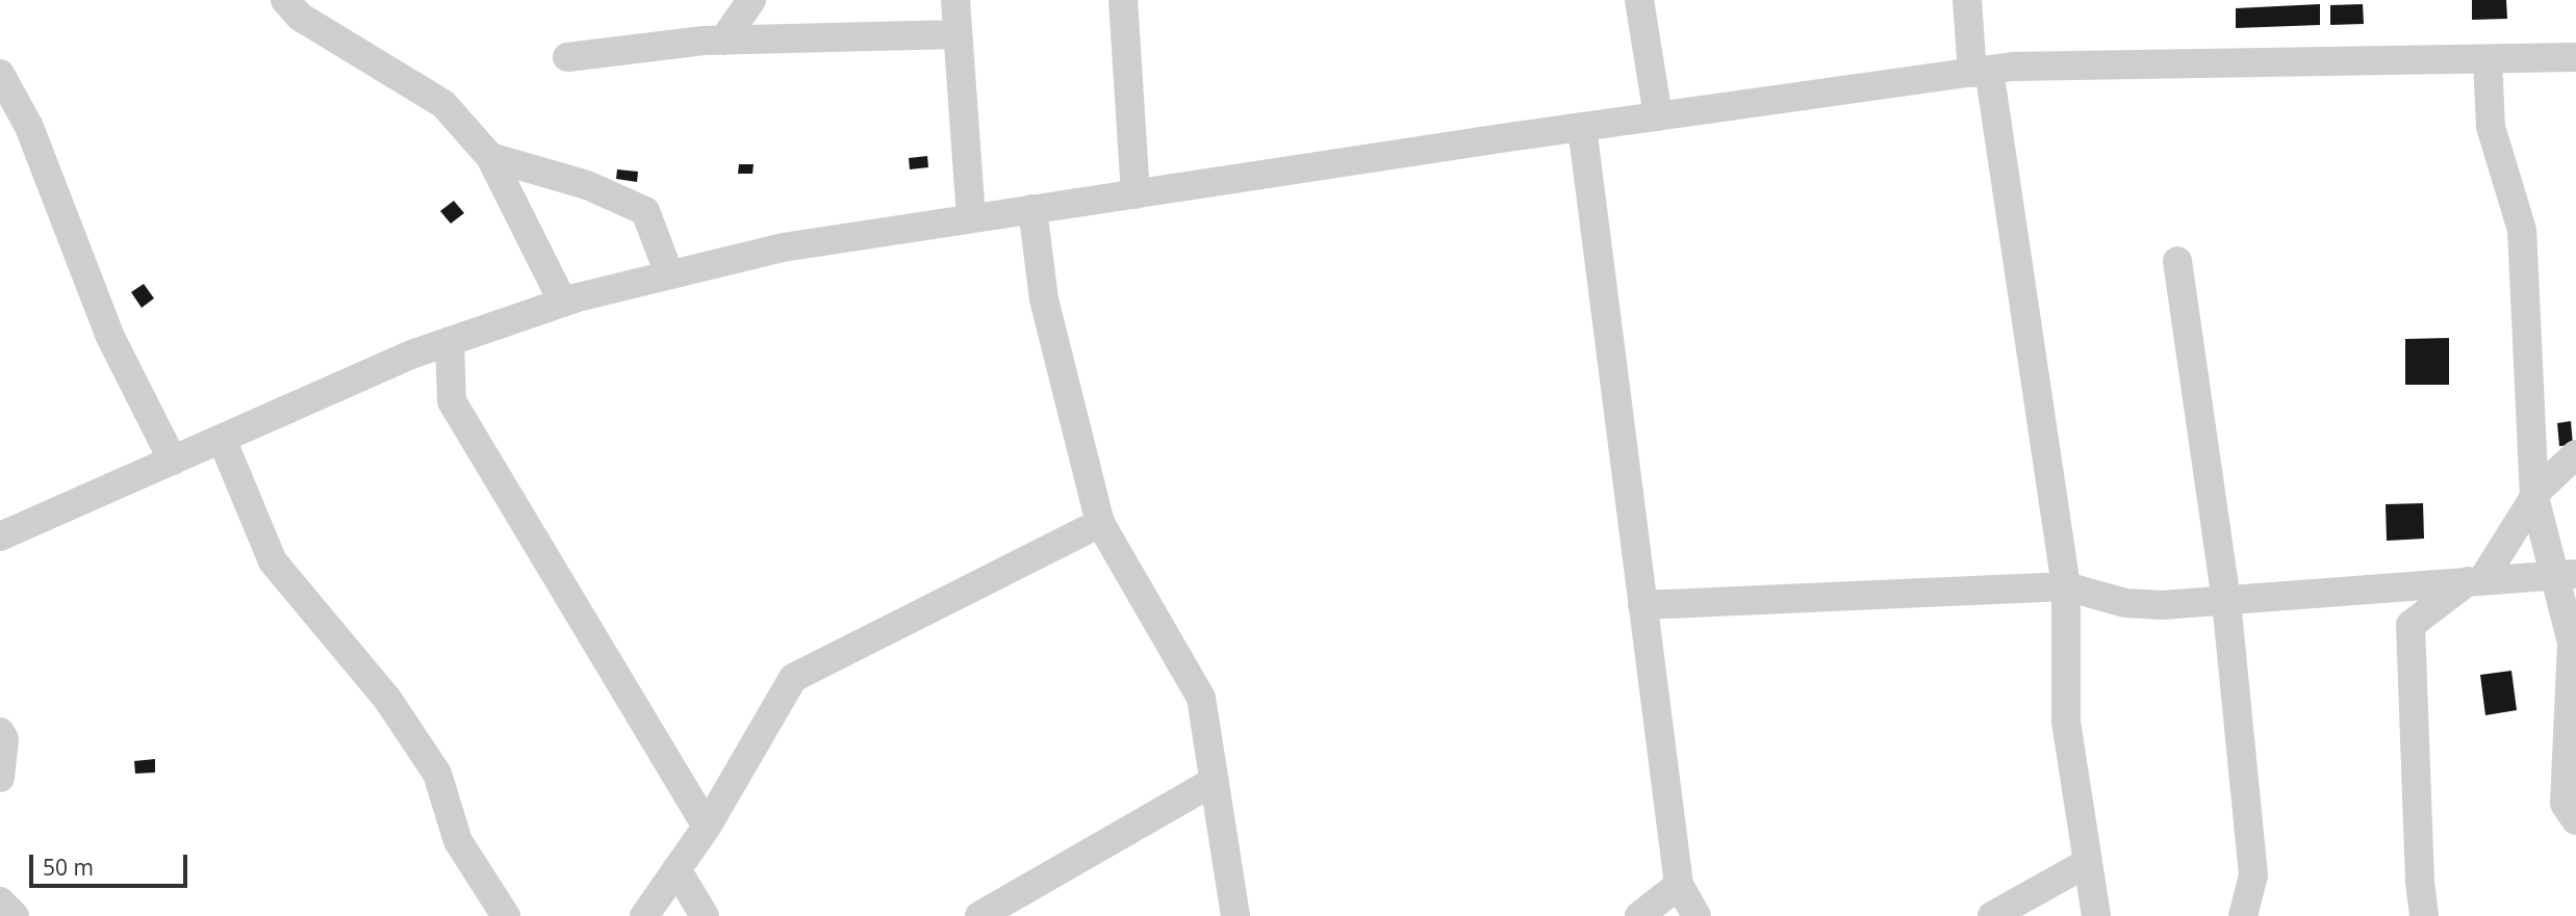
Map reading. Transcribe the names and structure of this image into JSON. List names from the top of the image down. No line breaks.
{"scale_bar":"50 m"}
